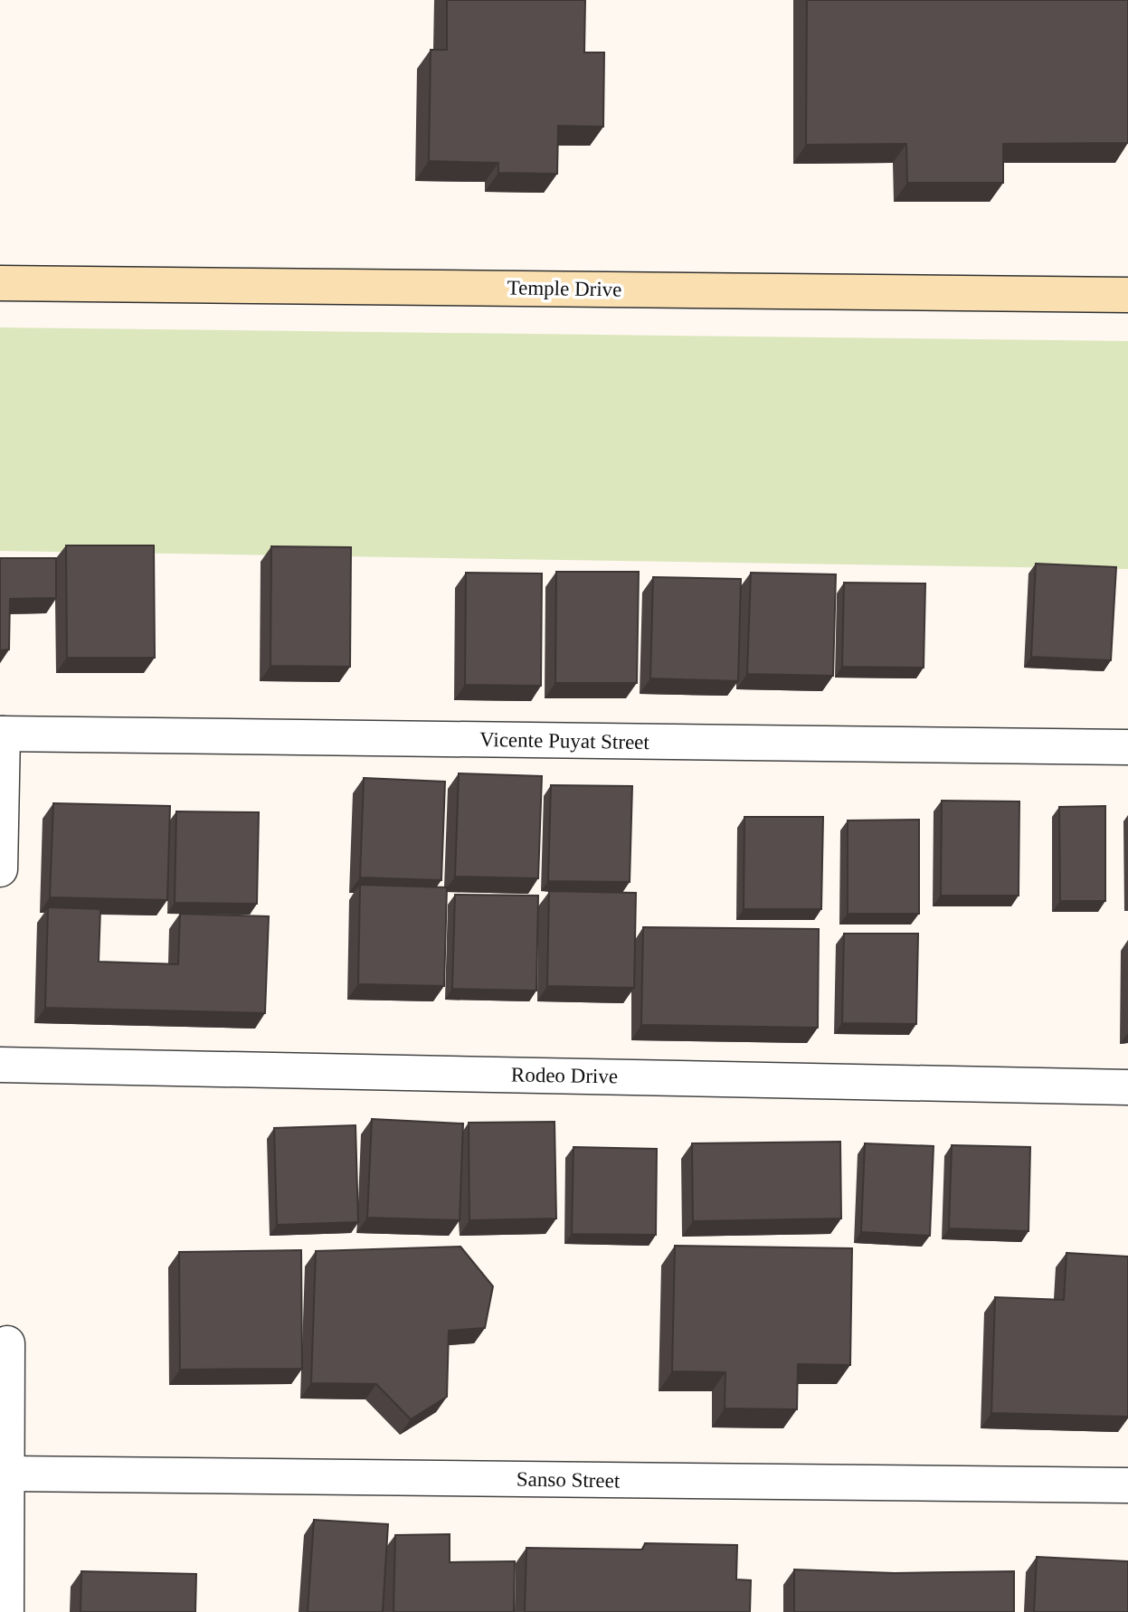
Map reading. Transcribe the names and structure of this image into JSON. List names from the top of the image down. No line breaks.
{"streets":{"street":["Temple Drive","Vicente Puyat Street","Rodeo Drive","Sanso Street"]}}
